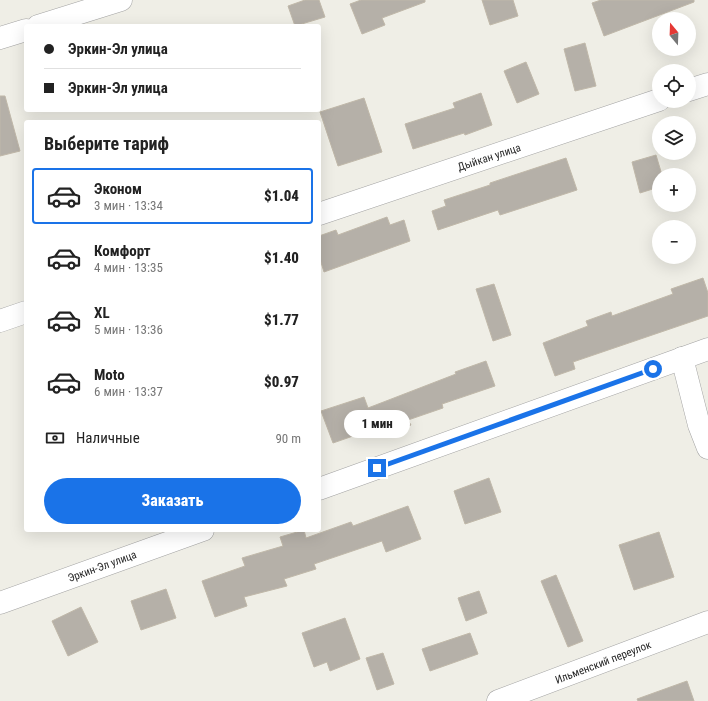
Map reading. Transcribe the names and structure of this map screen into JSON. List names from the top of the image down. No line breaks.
{"streets":{"street":["Дыйкан улица","Эркин-Эл улица","Ильменский переулок"]},"north":"top","page":{"map_buttons":["+","−"],"banner":["Эркин-Эл улица","Эркин-Эл улица"],"heading":"Выберите тариф","list":[{"name":"Эконом","note":"3 мин · 13:34","value":"$1.04"},{"name":"Комфорт","note":"4 мин · 13:35","value":"$1.40"},{"name":"XL","note":"5 мин · 13:36","value":"$1.77"},{"name":"Moto","note":"6 мин · 13:37","value":"$0.97"}],"bubble":"1 мин","pay":["Наличные","90 m"],"buttons":"Заказать"}}
